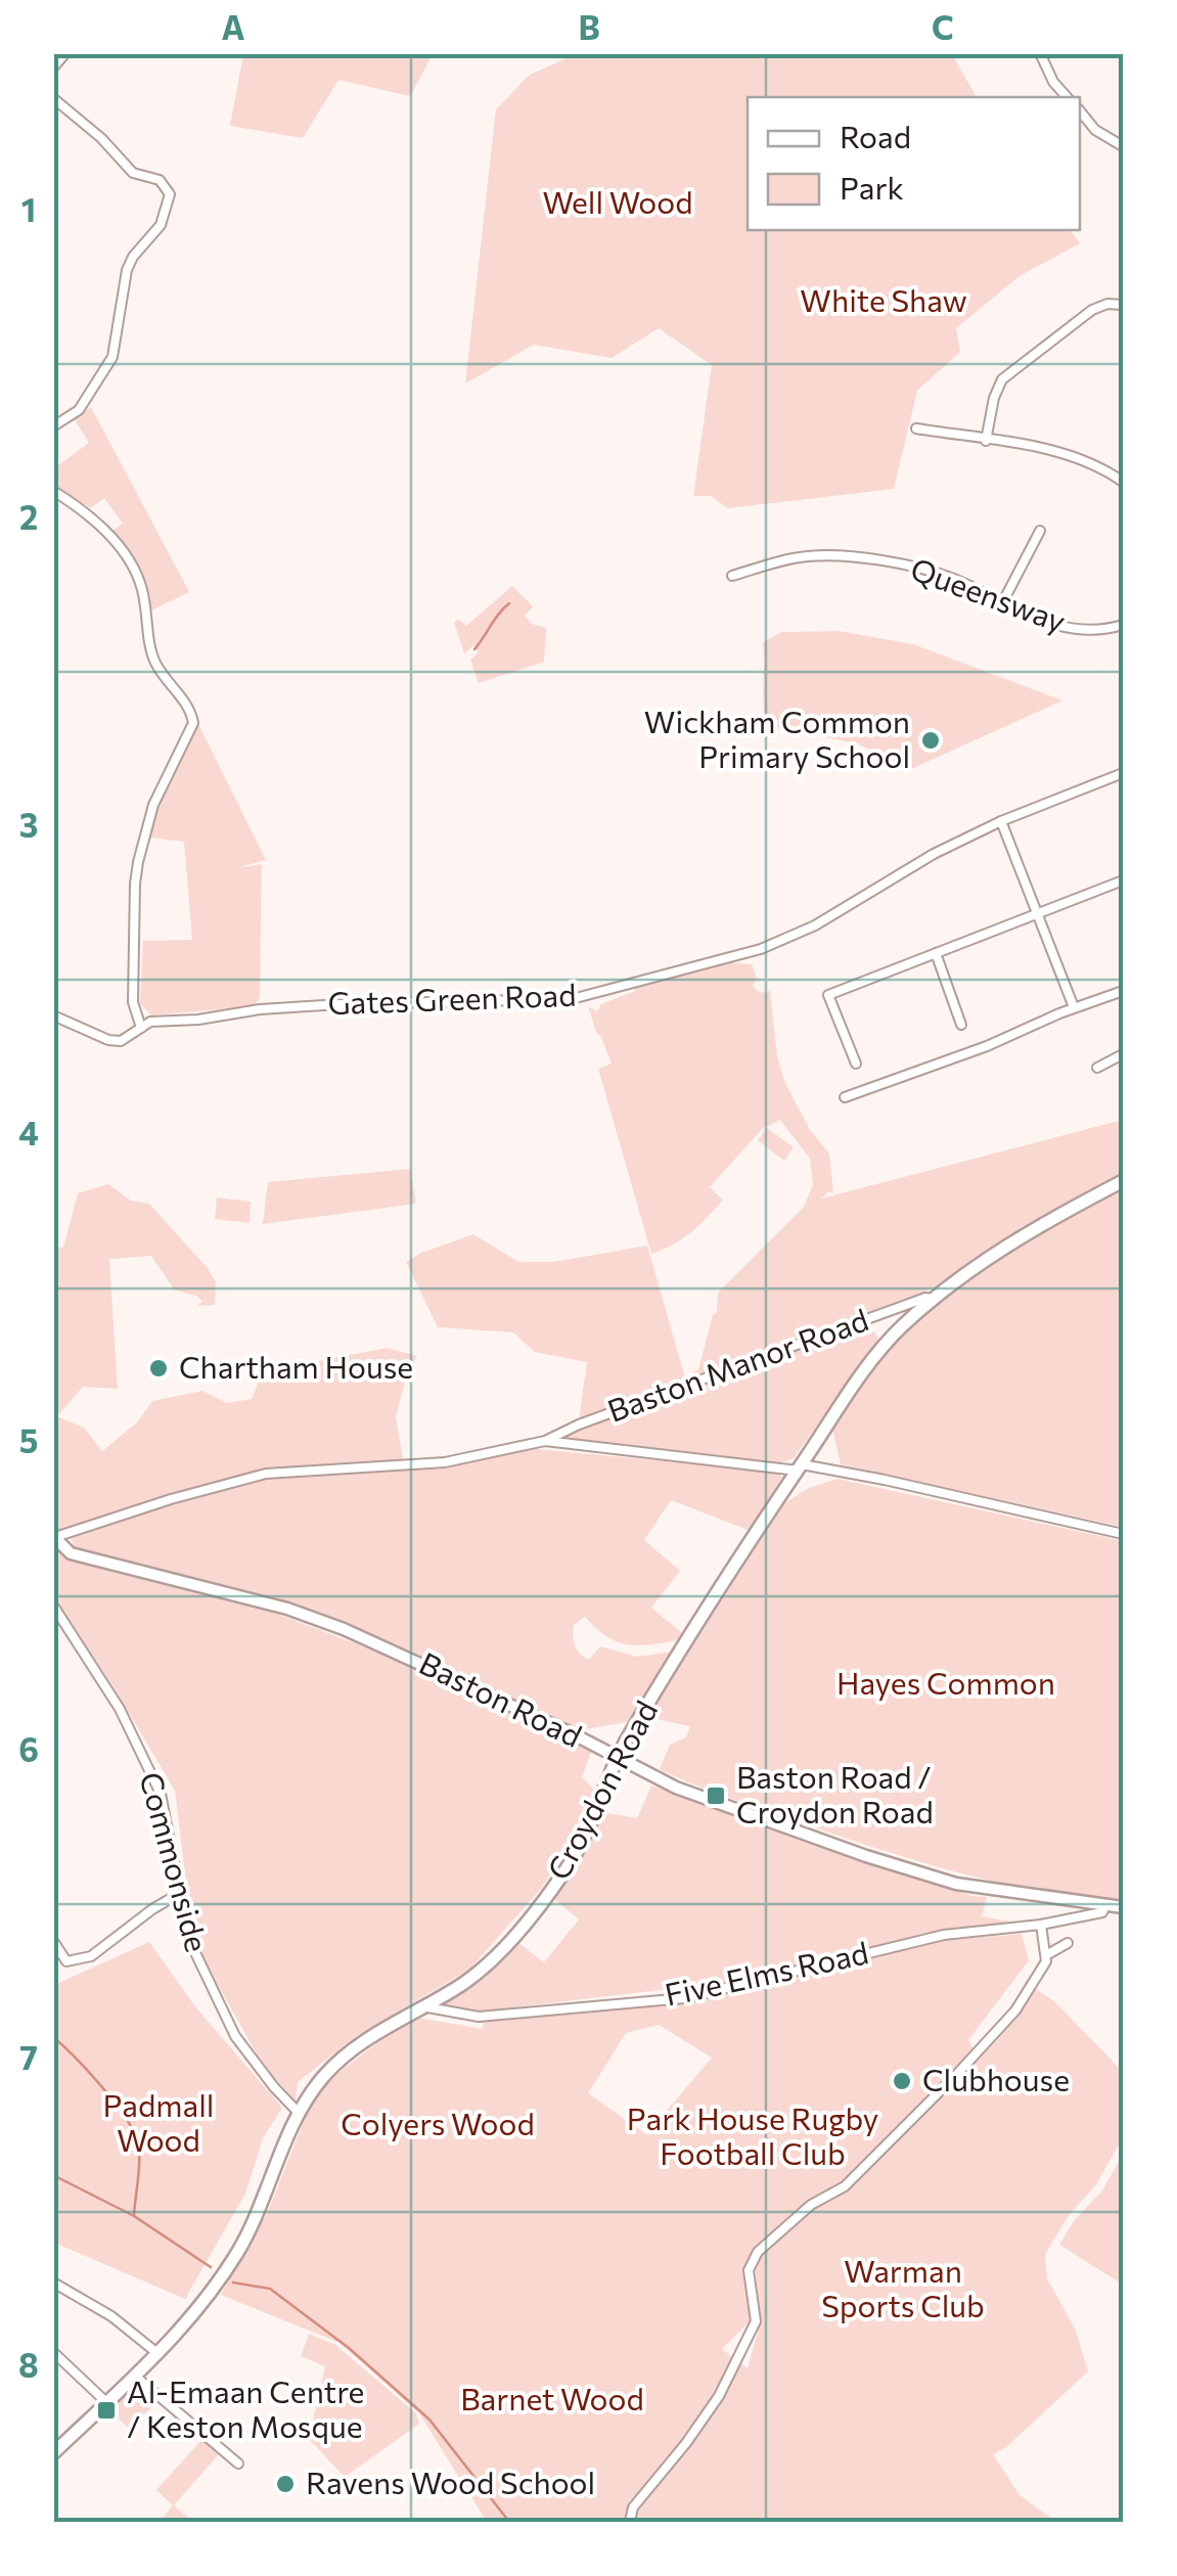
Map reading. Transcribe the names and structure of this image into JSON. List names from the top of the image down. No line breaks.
{"streets":{"highway":["Croydon Road"],"main road":["Baston Road"],"street":["Queensway","Gates Green Road","Baston Manor Road","Commonside","Five Elms Road"]},"crossings":[["Baston Manor Road","Croydon Road"],["Baston Road","Croydon Road"],["Baston Road","Five Elms Road"],["Croydon Road","Commonside"],["Croydon Road","Five Elms Road"]],"parks":["Well Wood","White Shaw","Hayes Common","Padmall Wood","Park House Rugby Football Club","Colyers Wood","Warman Sports Club","Barnet Wood"],"places":{"other":["Wickham Common Primary School","Chartham House","Clubhouse","Ravens Wood School"],"transit":["Baston Road / Croydon Road","Al-Emaan Centre / Keston Mosque"]},"legend":["Road","Park"],"grid":{"columns":["A","B","C"],"rows":["1","2","3","4","5","6","7","8"]}}
